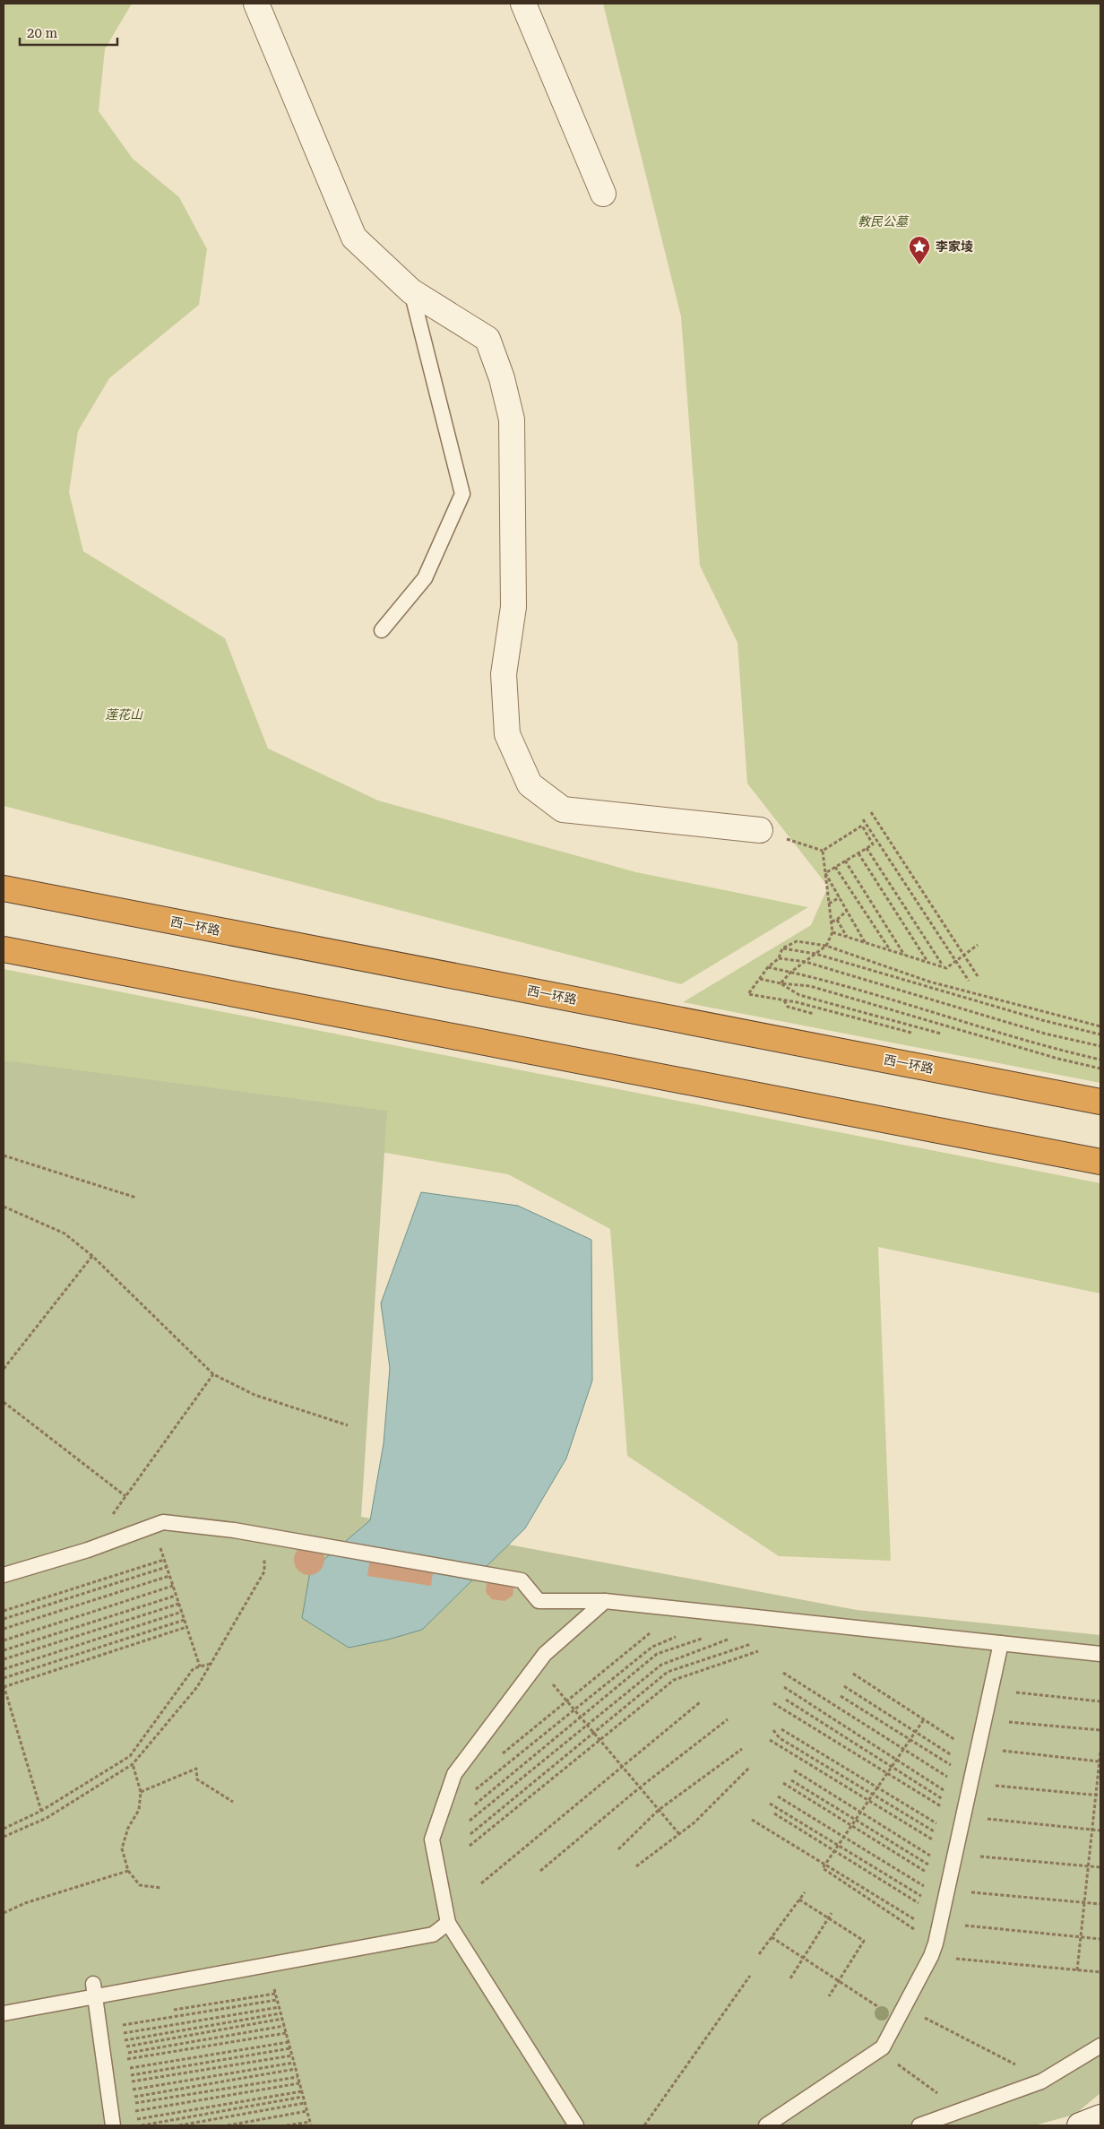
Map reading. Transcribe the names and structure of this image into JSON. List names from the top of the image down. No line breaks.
{"streets":{"highway":["西一环路"]},"parks":["教民公墓","莲花山"],"places":{"place":["李家堎"]},"scale_bar":"20 m"}
